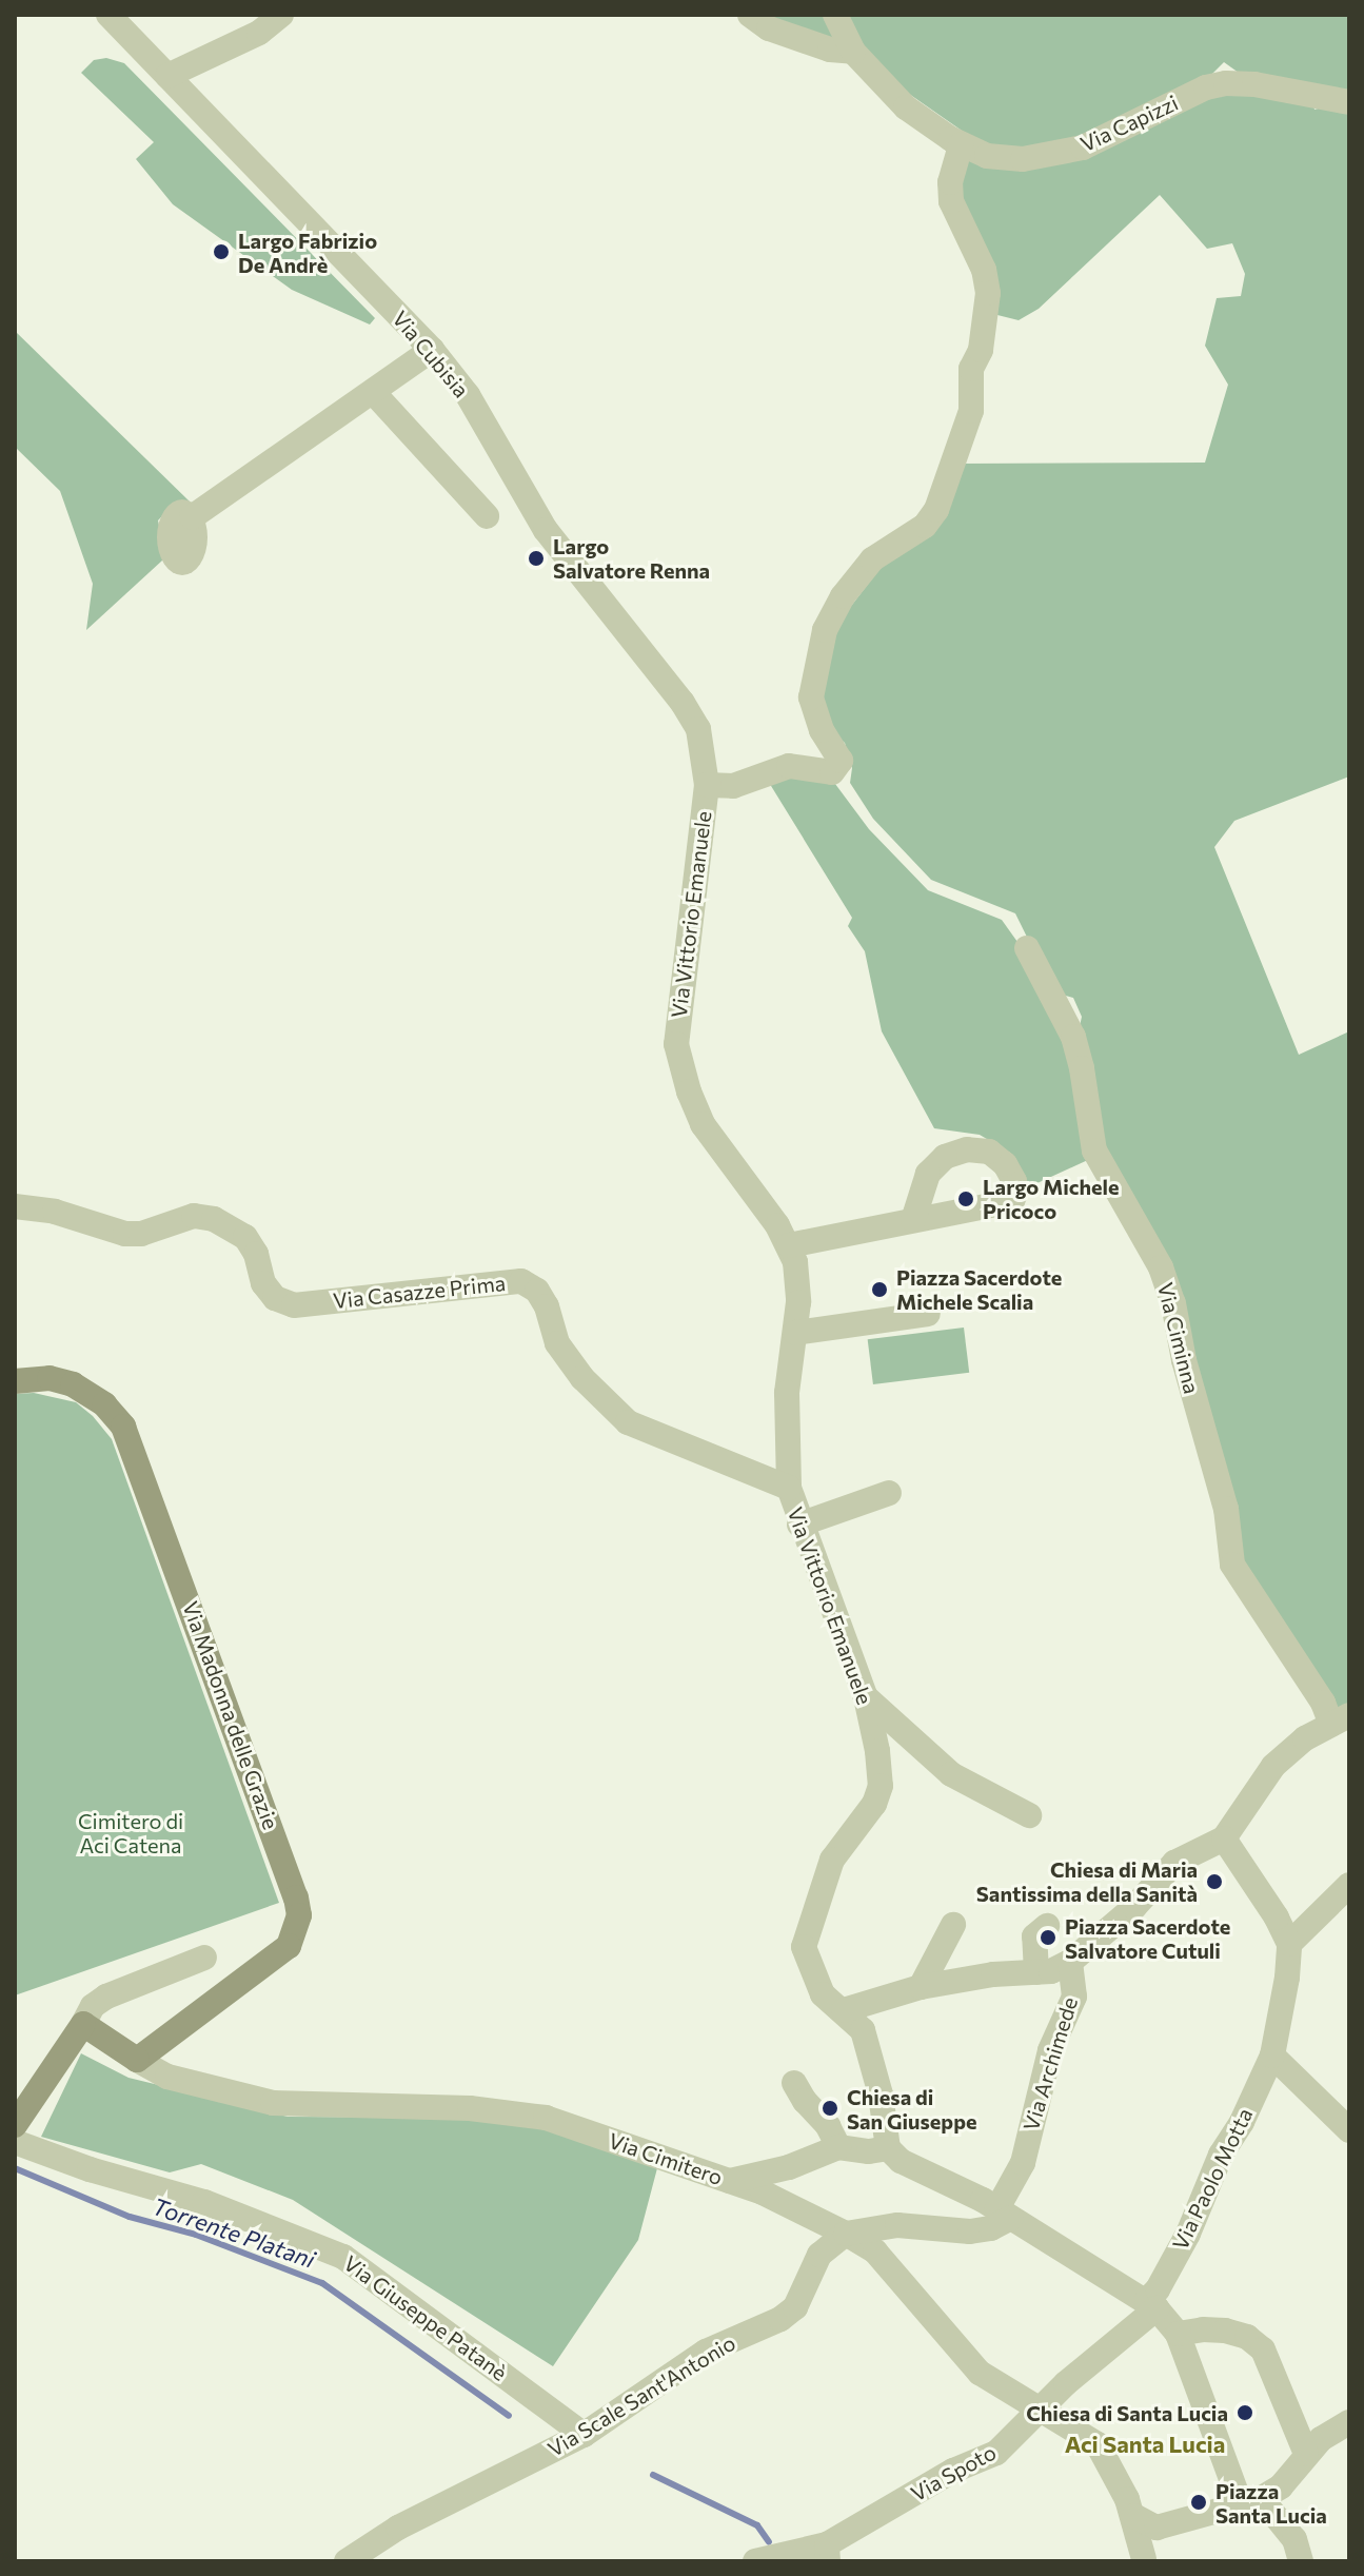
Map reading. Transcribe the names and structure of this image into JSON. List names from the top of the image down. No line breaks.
{"streets":{"street":["Via Capizzi","Via Cubisia","Via Vittorio Emanuele","Via Casazze Prima","Via Ciminna","Via Madonna delle Grazie","Via Archimede","Via Cimitero","Via Paolo Motta","Via Giuseppe Patanè","Via Scale Sant'Antonio","Via Spoto"]},"crossings":[["Via Cubisia","Via Vittorio Emanuele"],["Via Vittorio Emanuele","Via Casazze Prima"],["Via Madonna delle Grazie","Via Cimitero"],["Via Cimitero","Via Scale Sant'Antonio"],["Via Cimitero","Via Spoto"],["Via Paolo Motta","Via Spoto"],["Via Giuseppe Patanè","Via Scale Sant'Antonio"]],"districts":["Aci Santa Lucia"],"water":["Torrente Platani"],"parks":["Cimitero di Aci Catena"],"places":["Largo Fabrizio De Andrè","Largo Salvatore Renna","Largo Michele Pricoco","Piazza Sacerdote Michele Scalia","Chiesa di Maria Santissima della Sanità","Piazza Sacerdote Salvatore Cutuli","Chiesa di San Giuseppe","Chiesa di Santa Lucia","Piazza Santa Lucia"]}
